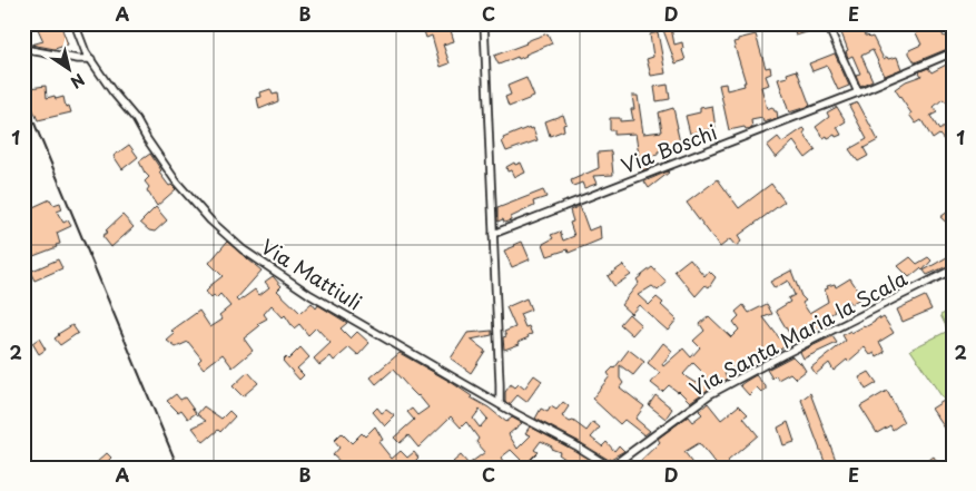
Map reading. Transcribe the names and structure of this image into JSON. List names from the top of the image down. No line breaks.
{"streets":{"street":["Via Boschi","Via Mattiuli","Via Santa Maria la Scala"]},"crossings":[["Via Mattiuli","Via Santa Maria la Scala"]],"north":"bottom right","grid":{"columns":["A","B","C","D","E"],"rows":["1","2"]}}
